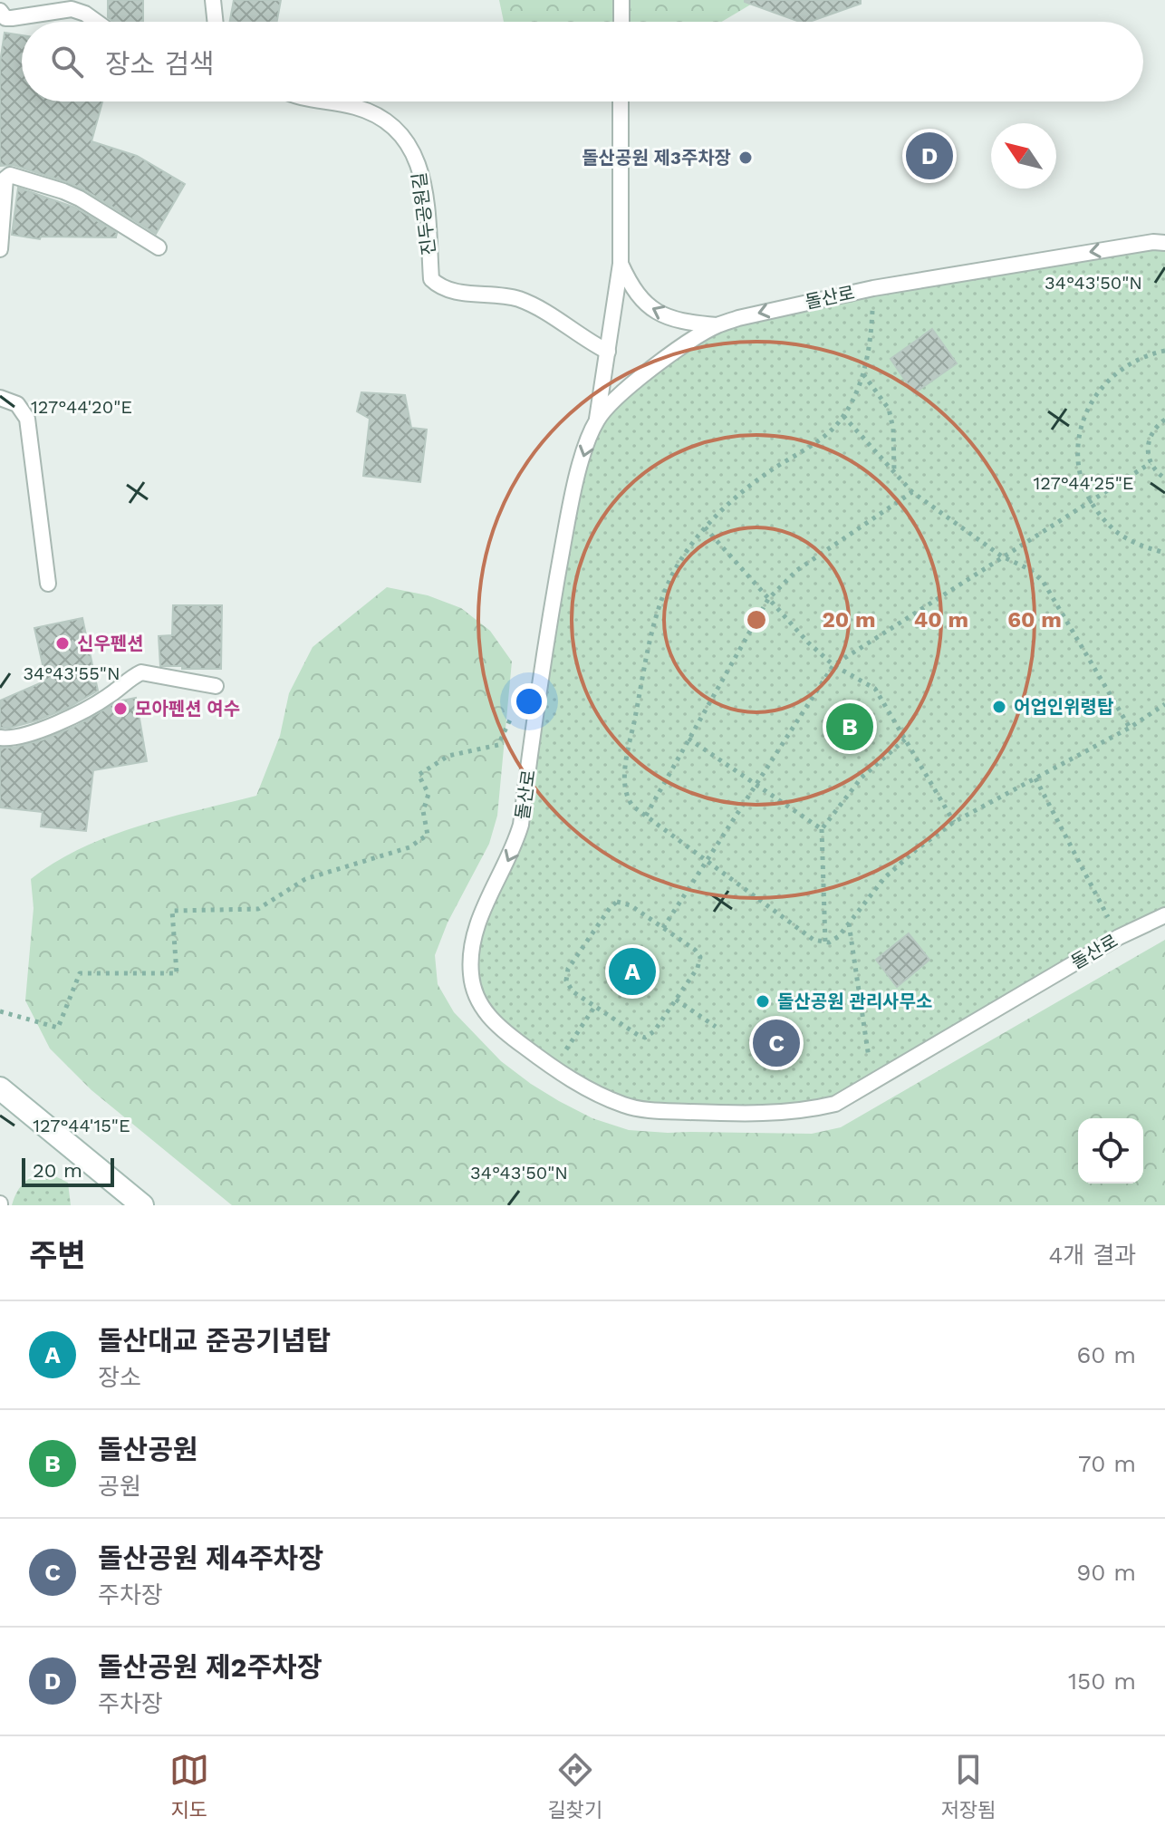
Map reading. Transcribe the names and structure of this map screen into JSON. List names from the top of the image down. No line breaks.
{"streets":{"lane":["진두공원길","돌산로"]},"places":["돌산공원 제3주차장","신우펜션","어업인위령탑","모아펜션 여수","돌산공원 관리사무소"],"scale_bar":"20 m","north":"top left","page":{"search":"장소 검색","pins":["D","B","A","C"],"scale":"20 m","heading":["주변","4개 결과"],"list":[{"mark":"A","name":"돌산대교 준공기념탑","note":"장소","value":"60 m"},{"mark":"B","name":"돌산공원","note":"공원","value":"70 m"},{"mark":"C","name":"돌산공원 제4주차장","note":"주차장","value":"90 m"},{"mark":"D","name":"돌산공원 제2주차장","note":"주차장","value":"150 m"}],"nav":["지도","길찾기","저장됨"]},"coordinates":["34°43'50\"N","127°44'20\"E","127°44'25\"E","34°43'55\"N","127°44'15\"E"],"rings":["20 m","40 m","60 m"]}
